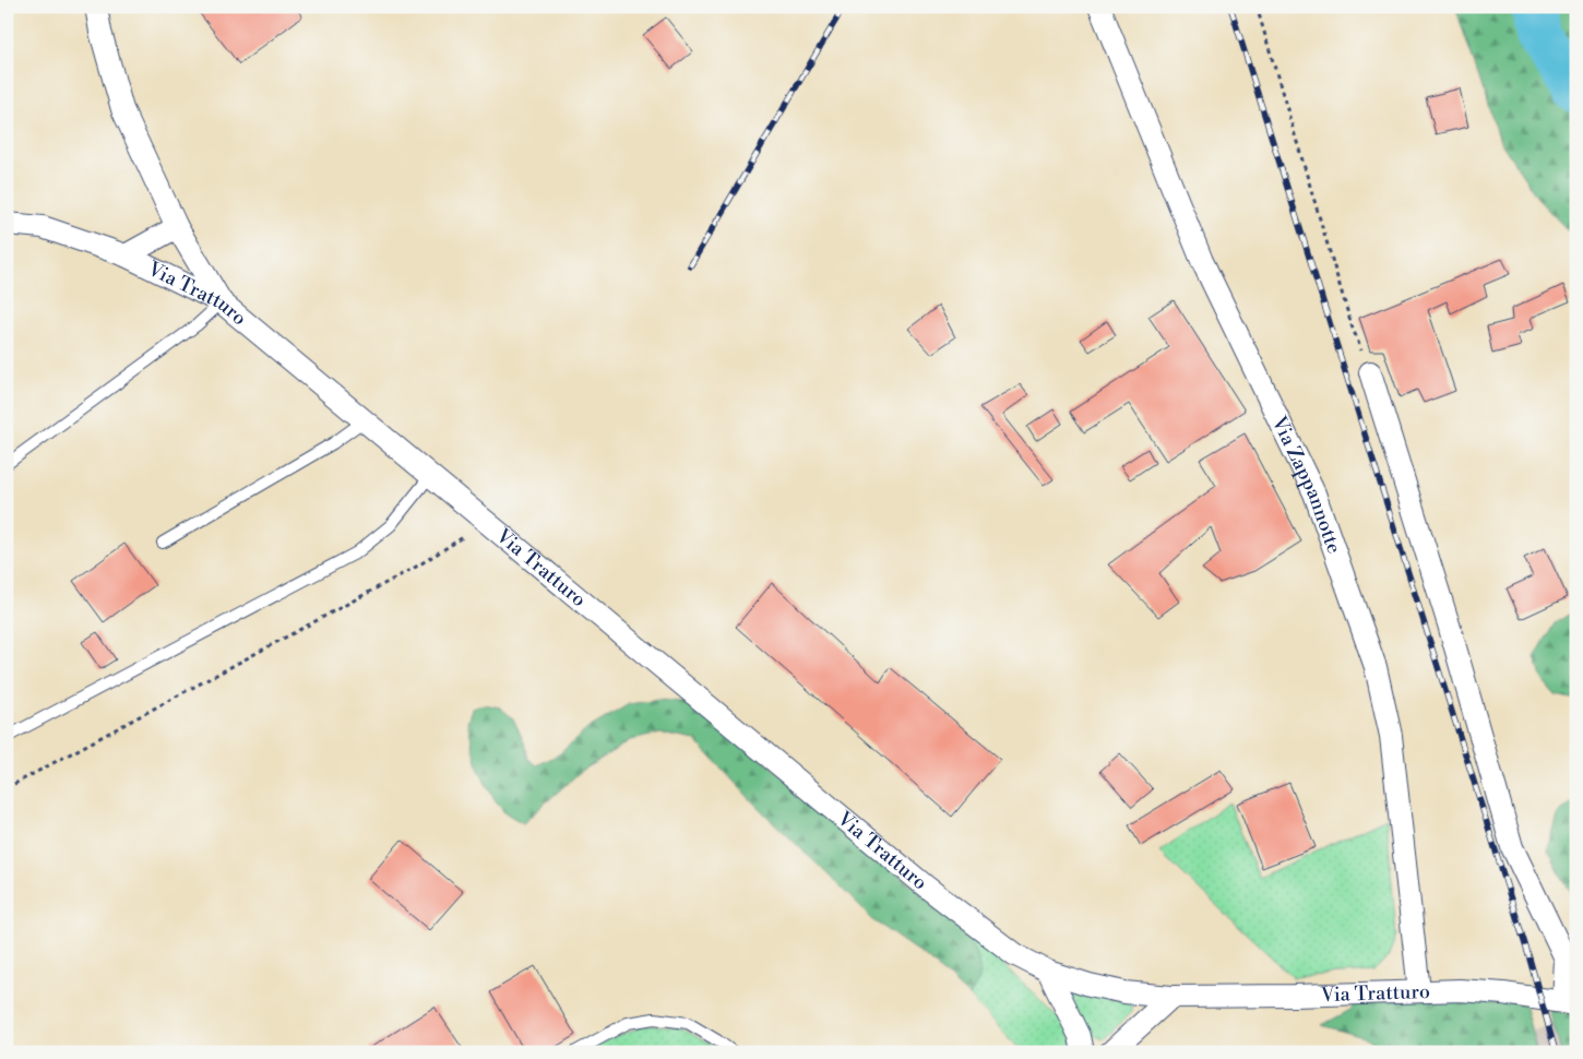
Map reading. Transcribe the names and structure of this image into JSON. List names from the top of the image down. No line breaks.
{"streets":{"street":["Via Tratturo","Via Zappannotte"]},"crossings":[["Via Tratturo","Via Zappannotte"]]}
